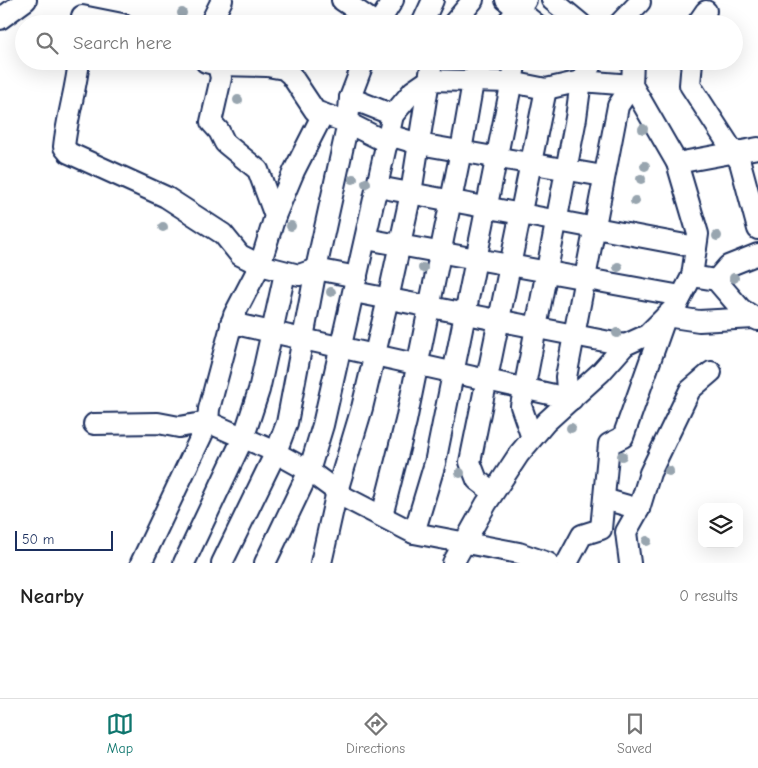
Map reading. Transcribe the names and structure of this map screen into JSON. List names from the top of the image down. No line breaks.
{"scale_bar":"50 m","page":{"search":"Search here","scale":"50 m","heading":["Nearby","0 results"],"nav":["Map","Directions","Saved"]}}
